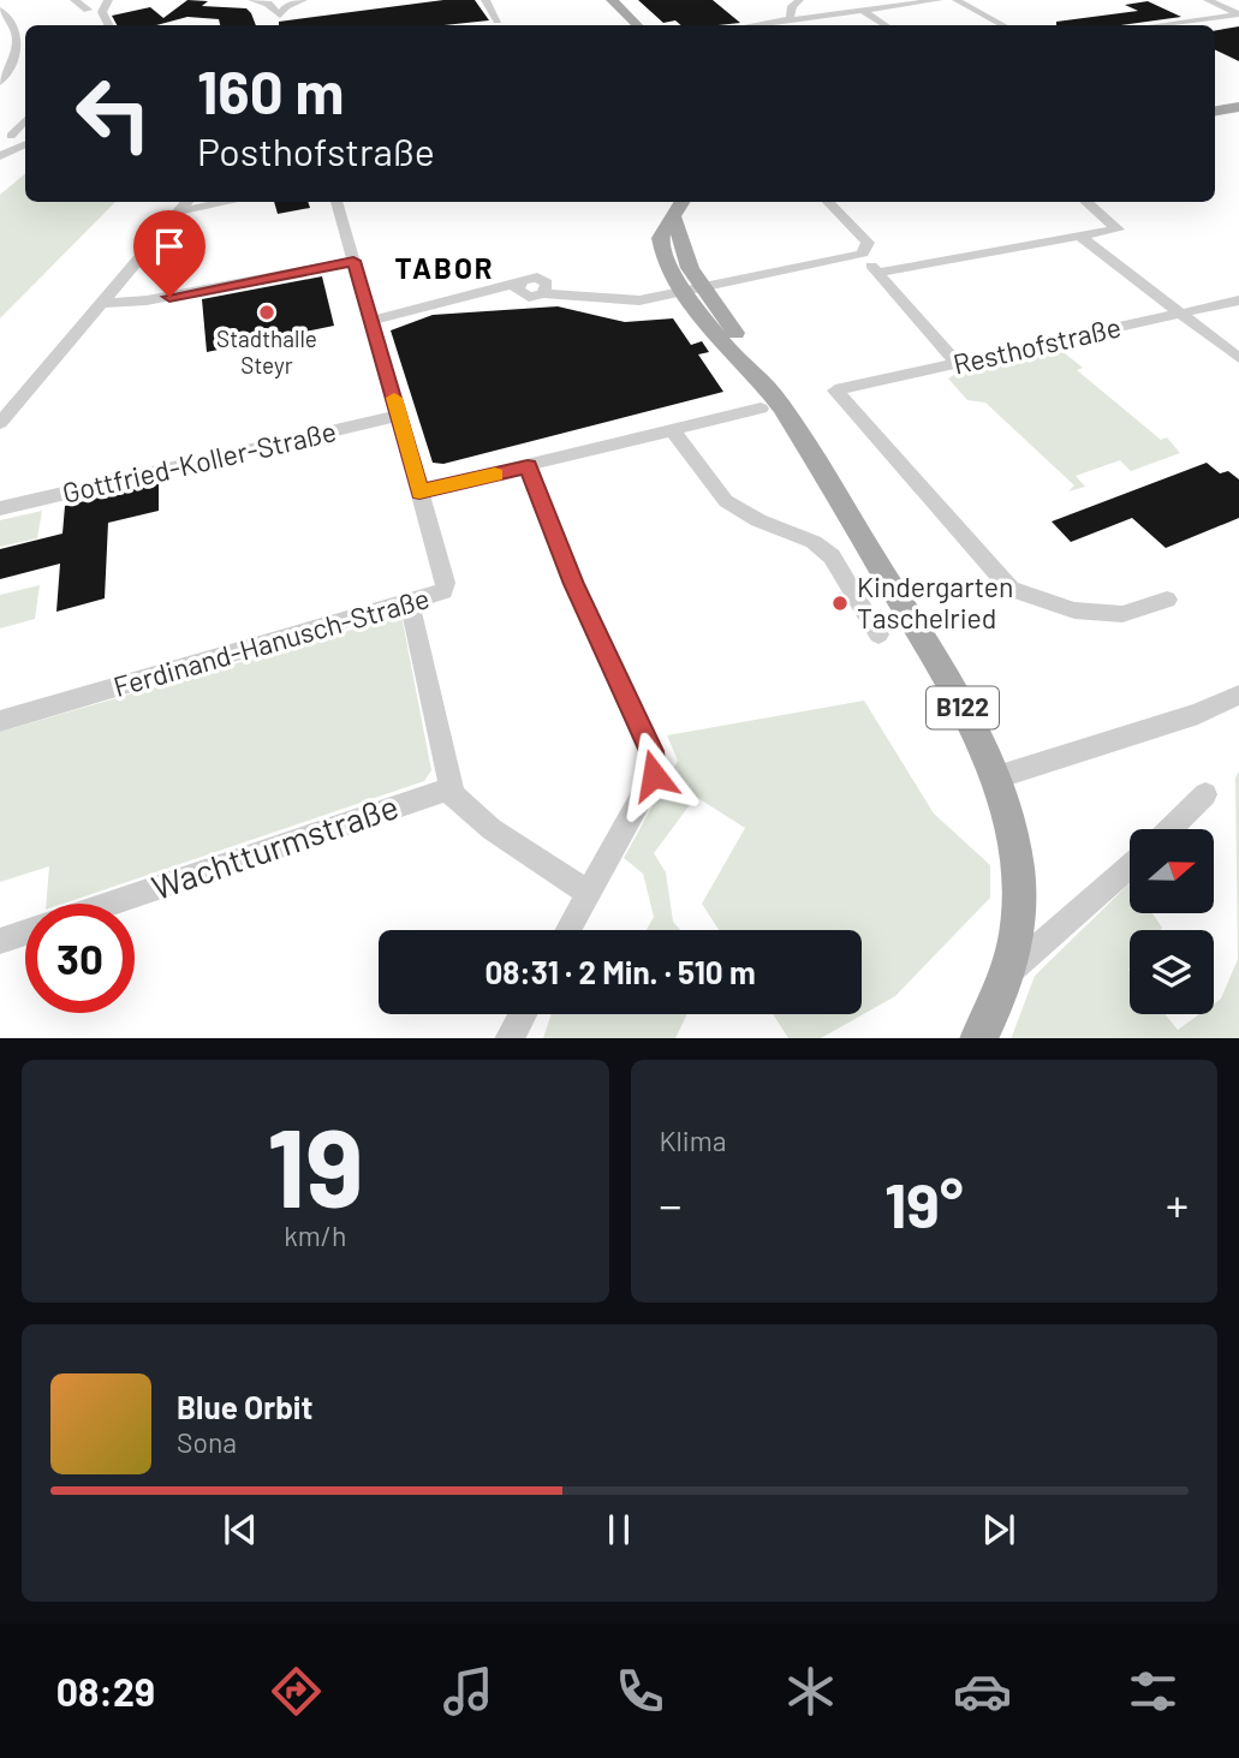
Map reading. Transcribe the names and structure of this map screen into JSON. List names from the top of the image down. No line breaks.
{"streets":{"main road":["B122"],"street":["Resthofstraße","Gottfried-Koller-Straße","Ferdinand-Hanusch-Straße","Wachtturmstraße"]},"crossings":[["Gottfried-Koller-Straße","Ferdinand-Hanusch-Straße"]],"districts":["TABOR"],"places":["Stadthalle Steyr","Kindergarten Taschelried"],"north":"right","page":{"turn":["160 m","Posthofstraße"],"limit":"30","trip":"08:31 · 2 Min. · 510 m","tile":[["19","km/h"],"Klima"],"heat":["−","19°","+"],"song":["Blue Orbit","Sona"],"tabs":"08:29"}}
